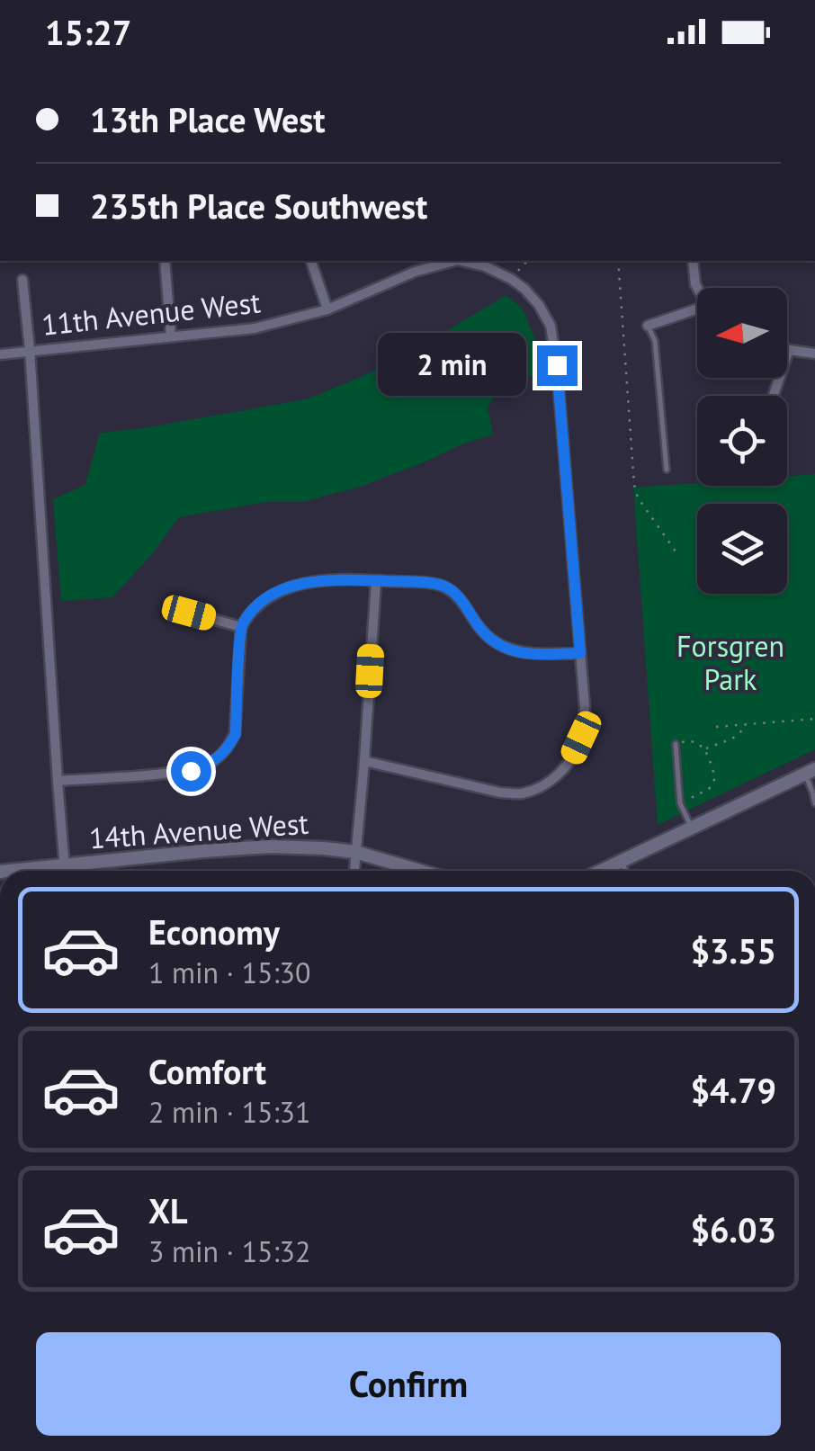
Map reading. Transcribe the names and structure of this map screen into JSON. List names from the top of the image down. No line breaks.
{"streets":{"street":["11th Avenue West","14th Avenue West"]},"parks":["Forsgren Park"],"north":"left","page":{"status":"15:27","banner":["13th Place West","235th Place Southwest"],"bubble":"2 min","list":[{"name":"Economy","note":"1 min · 15:30","value":"$3.55"},{"name":"Comfort","note":"2 min · 15:31","value":"$4.79"},{"name":"XL","note":"3 min · 15:32","value":"$6.03"}],"buttons":"Confirm"}}
